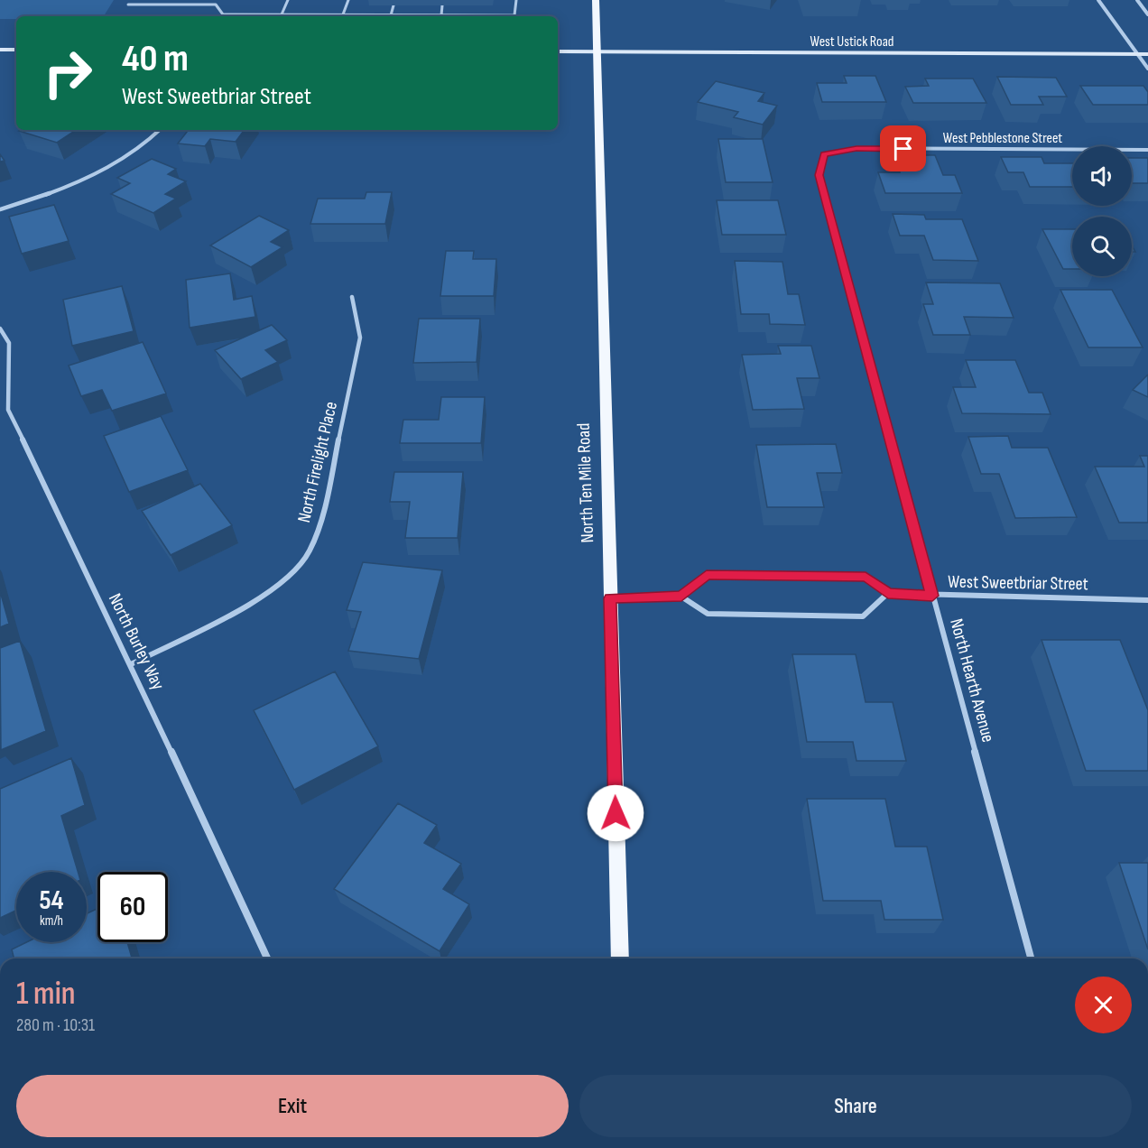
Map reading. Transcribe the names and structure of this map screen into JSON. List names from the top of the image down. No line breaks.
{"streets":{"main road":["West Ustick Road","North Ten Mile Road"],"street":["West Pebblestone Street","North Firelight Place","West Sweetbriar Street","North Burley Way","North Hearth Avenue"]},"crossings":[["West Ustick Road","North Ten Mile Road"],["West Pebblestone Street","North Hearth Avenue"],["North Firelight Place","North Burley Way"],["West Sweetbriar Street","North Hearth Avenue"]],"page":{"turn":["40 m","West Sweetbriar Street"],"speed":"54 km/h","limit":"60","heading":["1 min","280 m · 10:31"],"buttons":["Exit","Share"]}}
